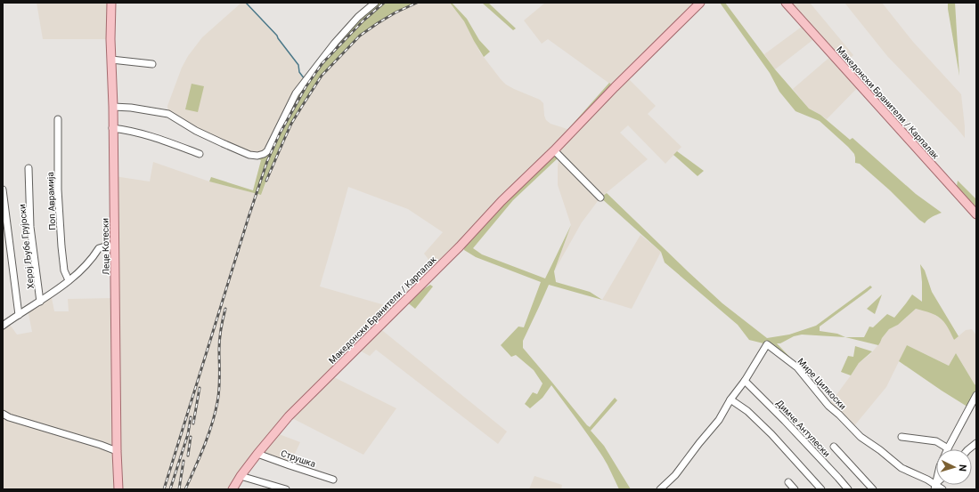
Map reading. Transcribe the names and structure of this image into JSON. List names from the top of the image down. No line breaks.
{"streets":{"main road":["Македонски Бранители / Карпалак","Леце Котески"],"street":["Поп Аврамија","Херој Љубе Грујоски","Мире Цилкоски","Димче Антулески","Струшка"]},"crossings":[["Македонски Бранители / Карпалак","Струшка"],["Мире Цилкоски","Димче Антулески"]],"north":"right"}
